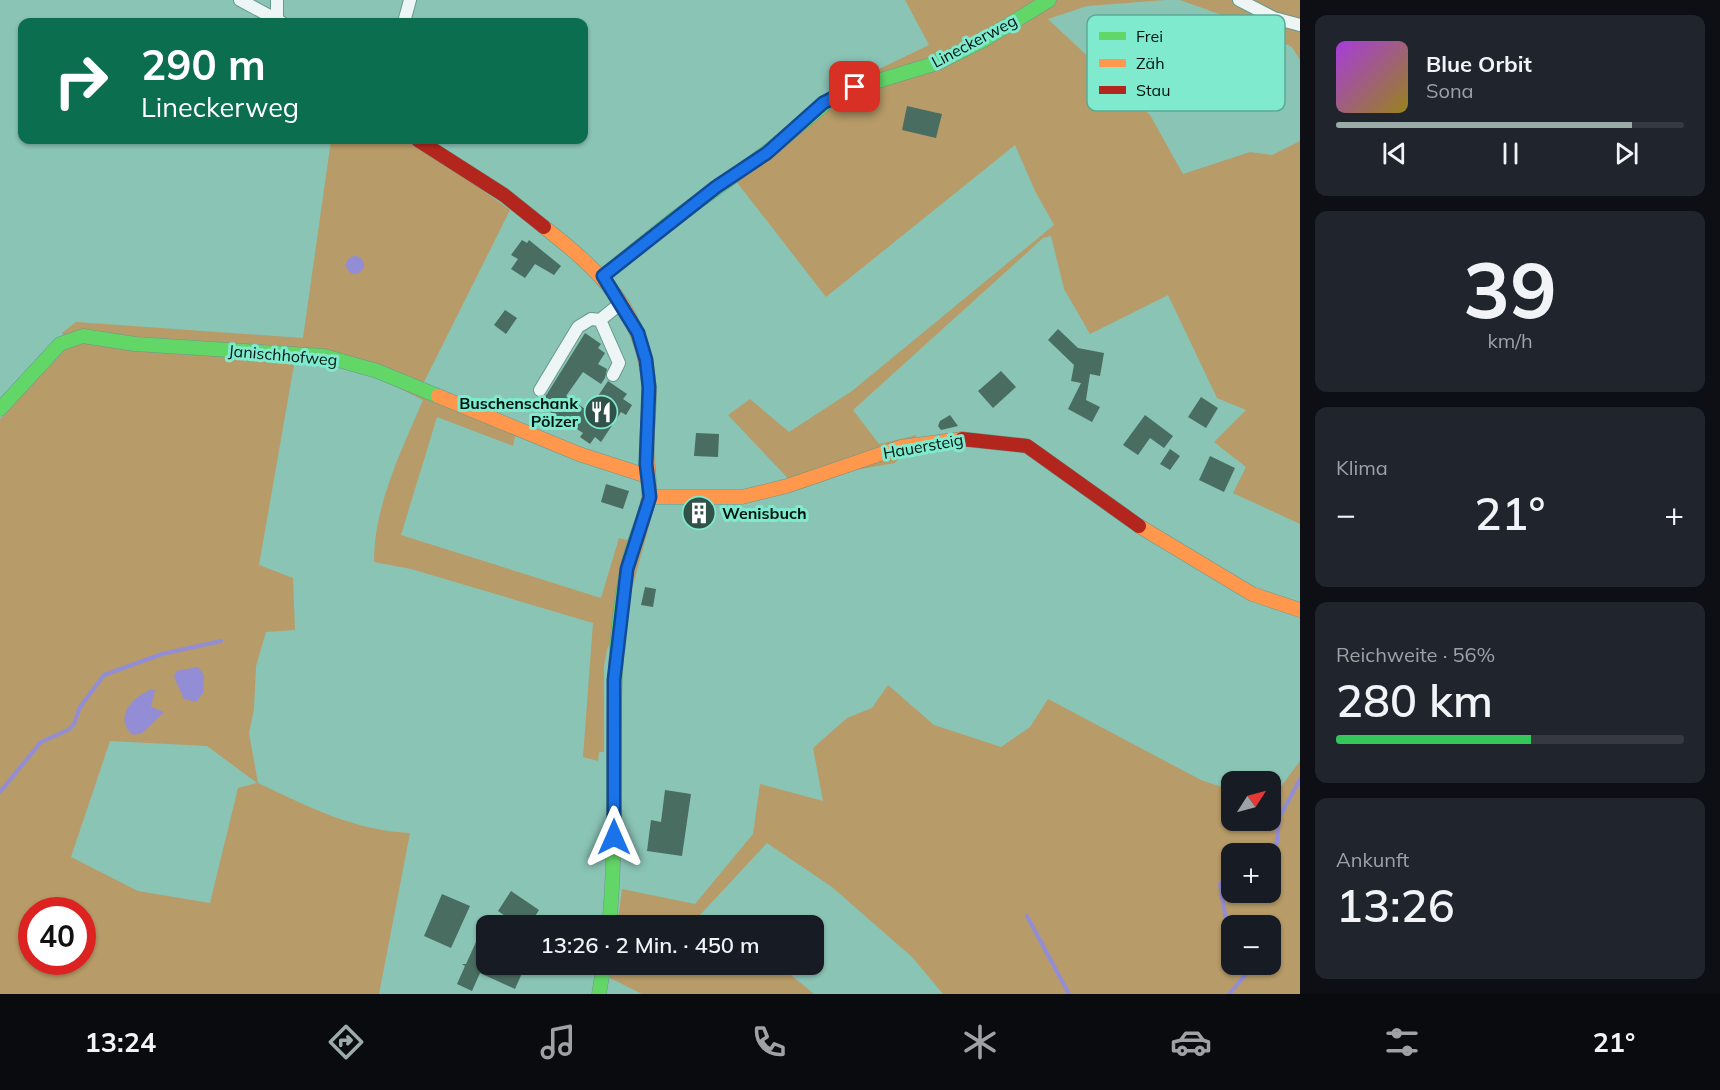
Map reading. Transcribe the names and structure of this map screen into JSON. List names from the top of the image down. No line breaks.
{"streets":{"street":["Lineckerweg","Janischhofweg","Hauersteig"]},"places":{"restaurant":["Buschenschank Pölzer"],"building":["Wenisbuch"]},"legend":["Frei","Zäh","Stau"],"north":"top right","page":{"turn":["290 m","Lineckerweg"],"song":["Blue Orbit","Sona"],"tile":[["39","km/h"],"Klima",["Reichweite · 56%","280 km"],["Ankunft","13:26"]],"heat":["−","21°","+"],"map_buttons":["+","−"],"limit":"40","trip":"13:26 · 2 Min. · 450 m","tabs":["13:24","21°"]}}
